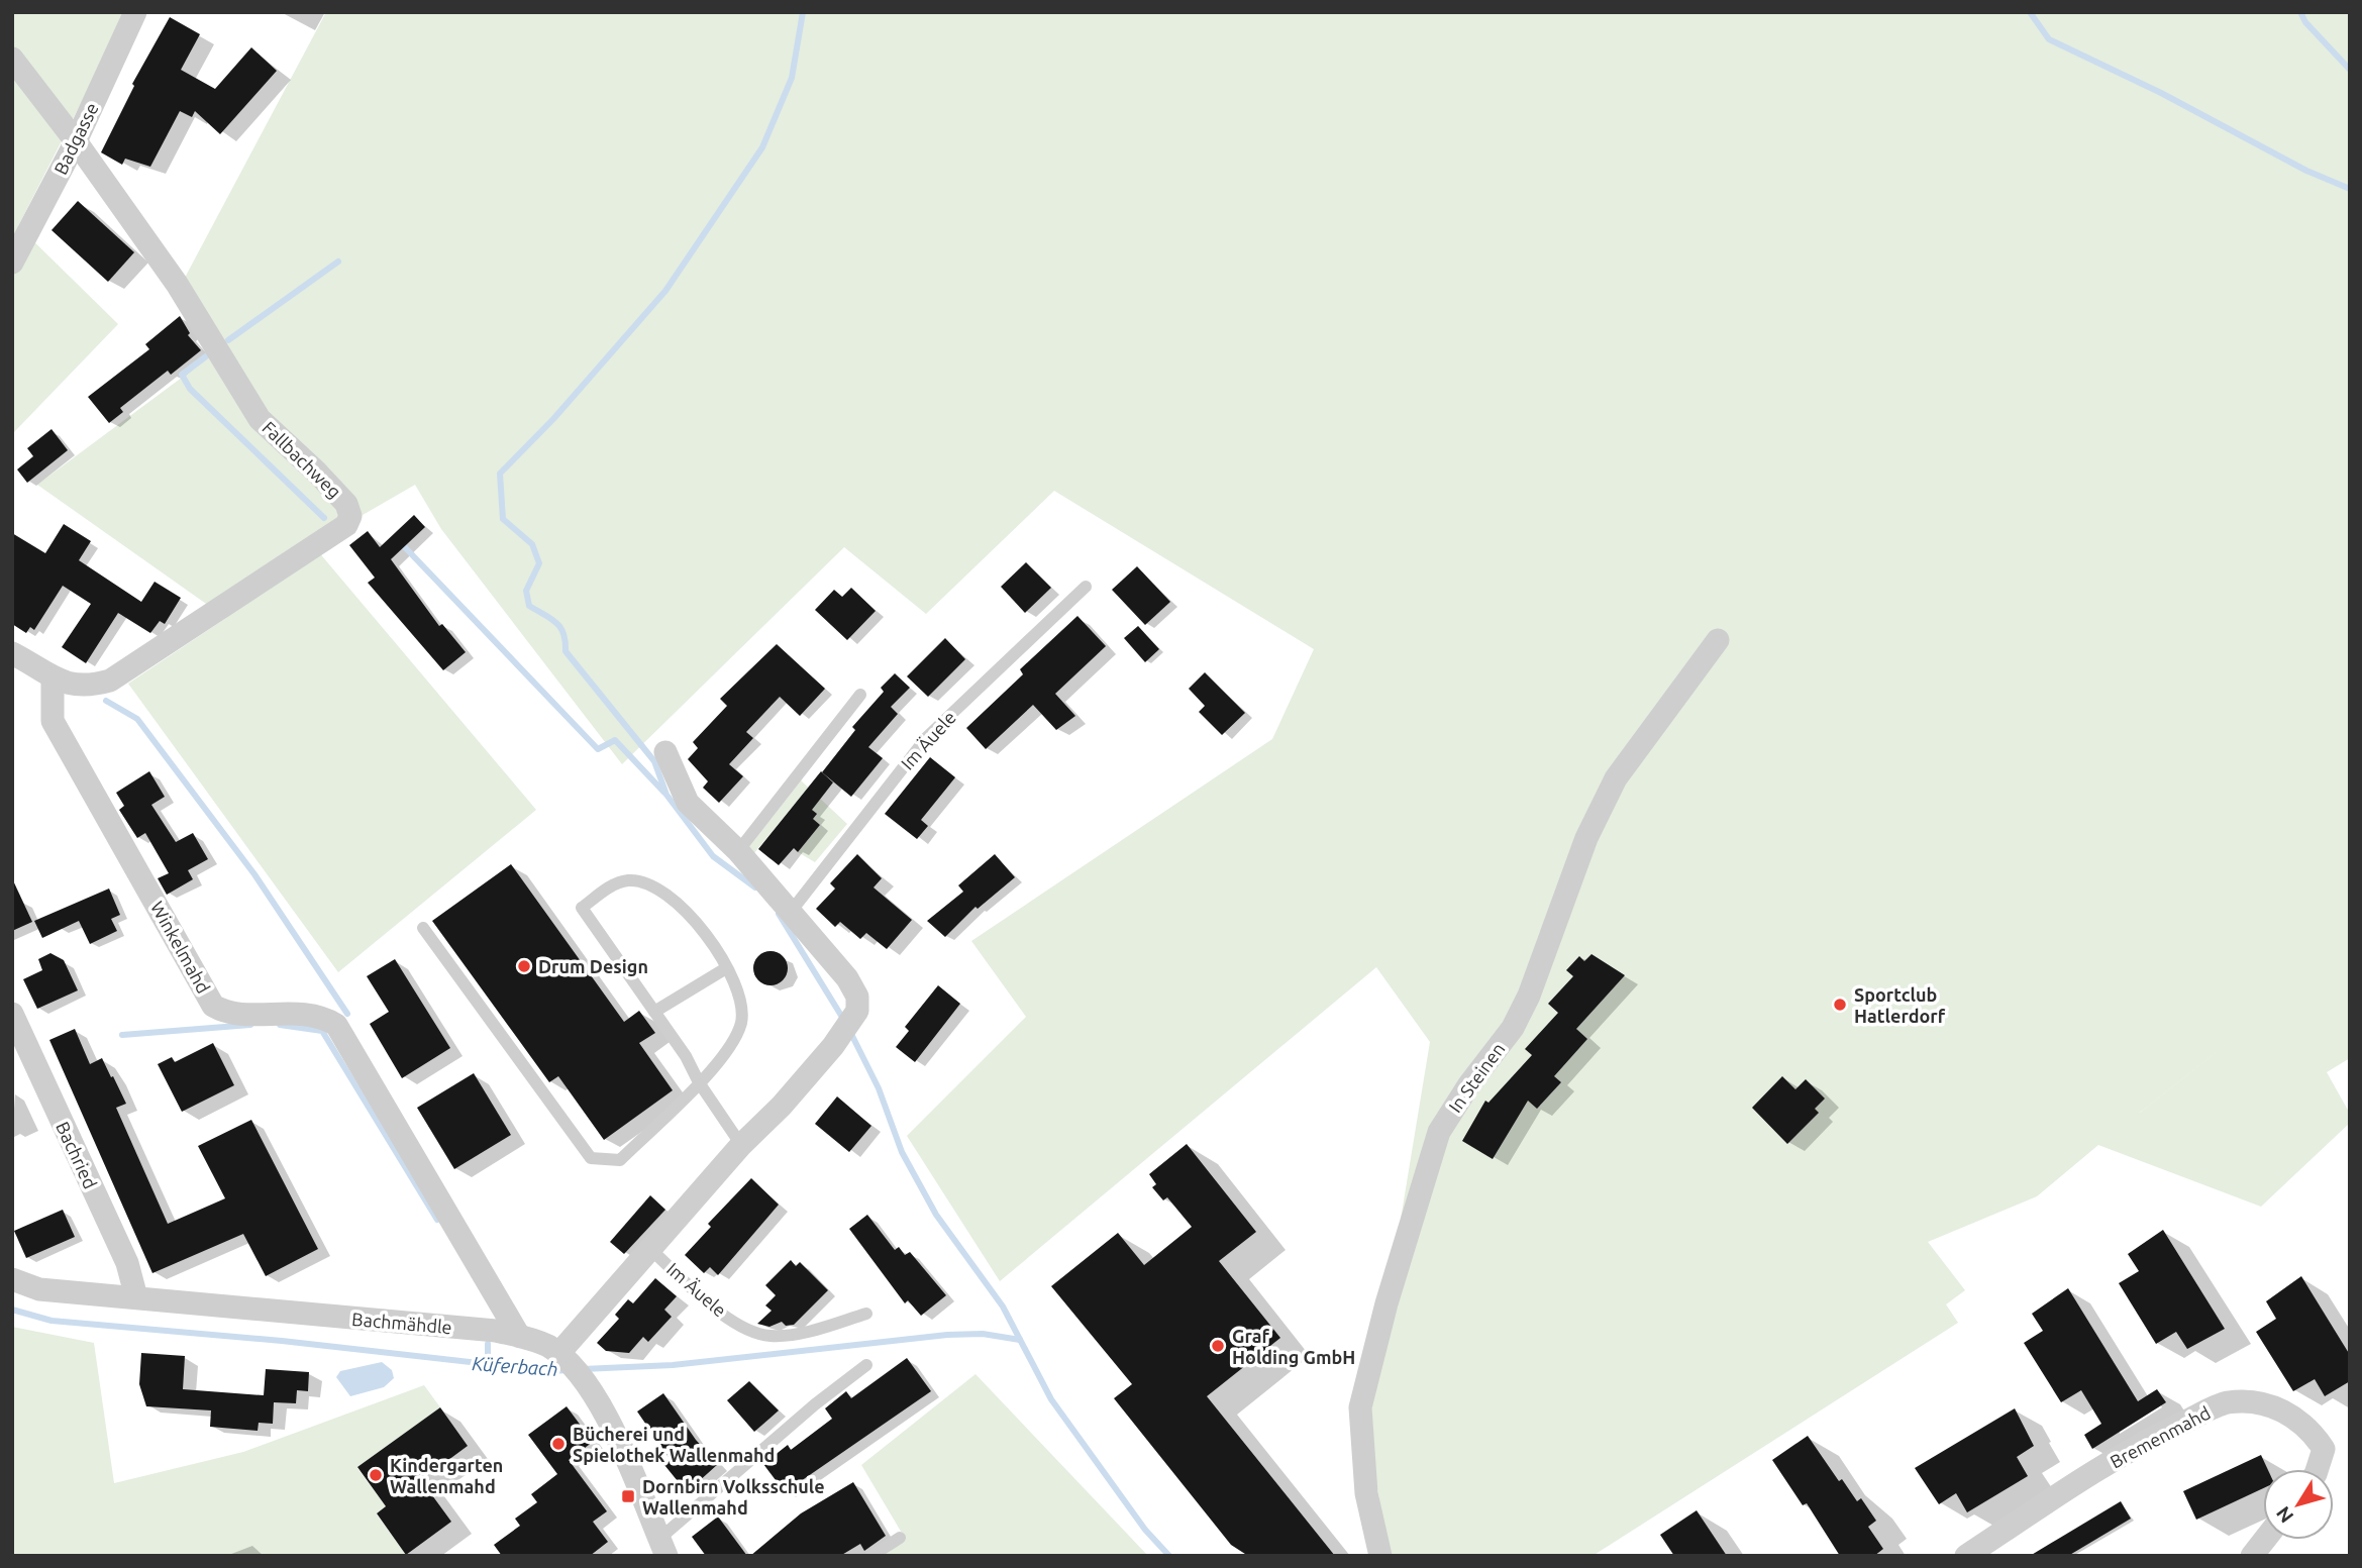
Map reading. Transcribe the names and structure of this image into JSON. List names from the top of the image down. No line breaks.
{"streets":{"street":["Badgasse","Fallbachweg","Im Äuele","Winkelmahd","In Steinen","Bachried","Bachmähdle","Bremenmahd"]},"crossings":[["Badgasse","Fallbachweg"],["Fallbachweg","Winkelmahd"],["Im Äuele","Bachmähdle"],["Winkelmahd","Bachmähdle"],["Bachried","Bachmähdle"]],"water":["Küferbach"],"places":{"other":["Drum Design","Sportclub Hatlerdorf","Graf Holding GmbH","Bücherei und Spielothek Wallenmahd","Kindergarten Wallenmahd"],"transit":["Dornbirn Volksschule Wallenmahd"]},"north":"bottom left"}
